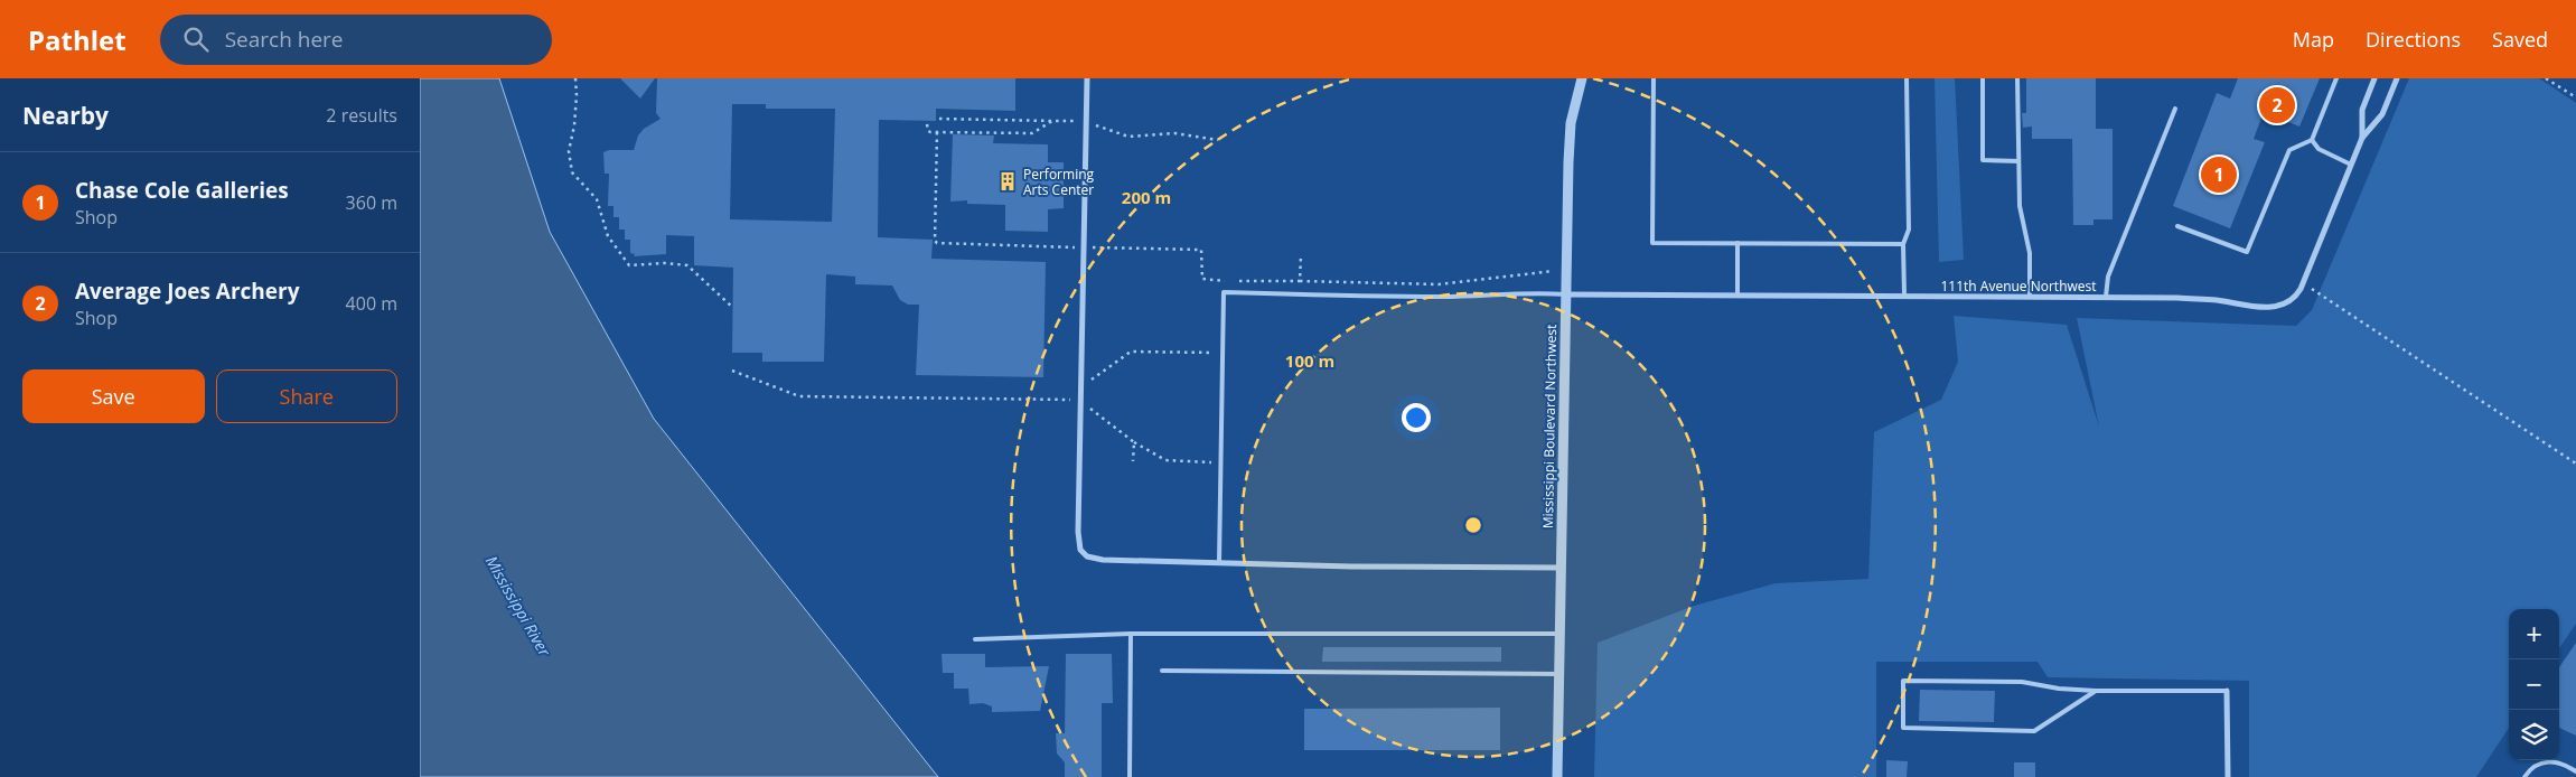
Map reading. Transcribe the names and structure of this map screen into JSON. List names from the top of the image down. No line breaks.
{"streets":{"street":["111th Avenue Northwest","Mississippi Boulevard Northwest"]},"crossings":[["111th Avenue Northwest","Mississippi Boulevard Northwest"]],"water":["Mississippi River"],"places":{"building":["Performing Arts Center"]},"page":{"header":"Pathlet","search":"Search here","nav":["Map","Directions","Saved"],"heading":["Nearby","2 results"],"pins":["2","1"],"list":[{"mark":"1","name":"Chase Cole Galleries","note":"Shop","value":"360 m"},{"mark":"2","name":"Average Joes Archery","note":"Shop","value":"400 m"}],"buttons":["Save","Share"],"map_buttons":["+","−"]},"rings":["200 m","100 m"]}
